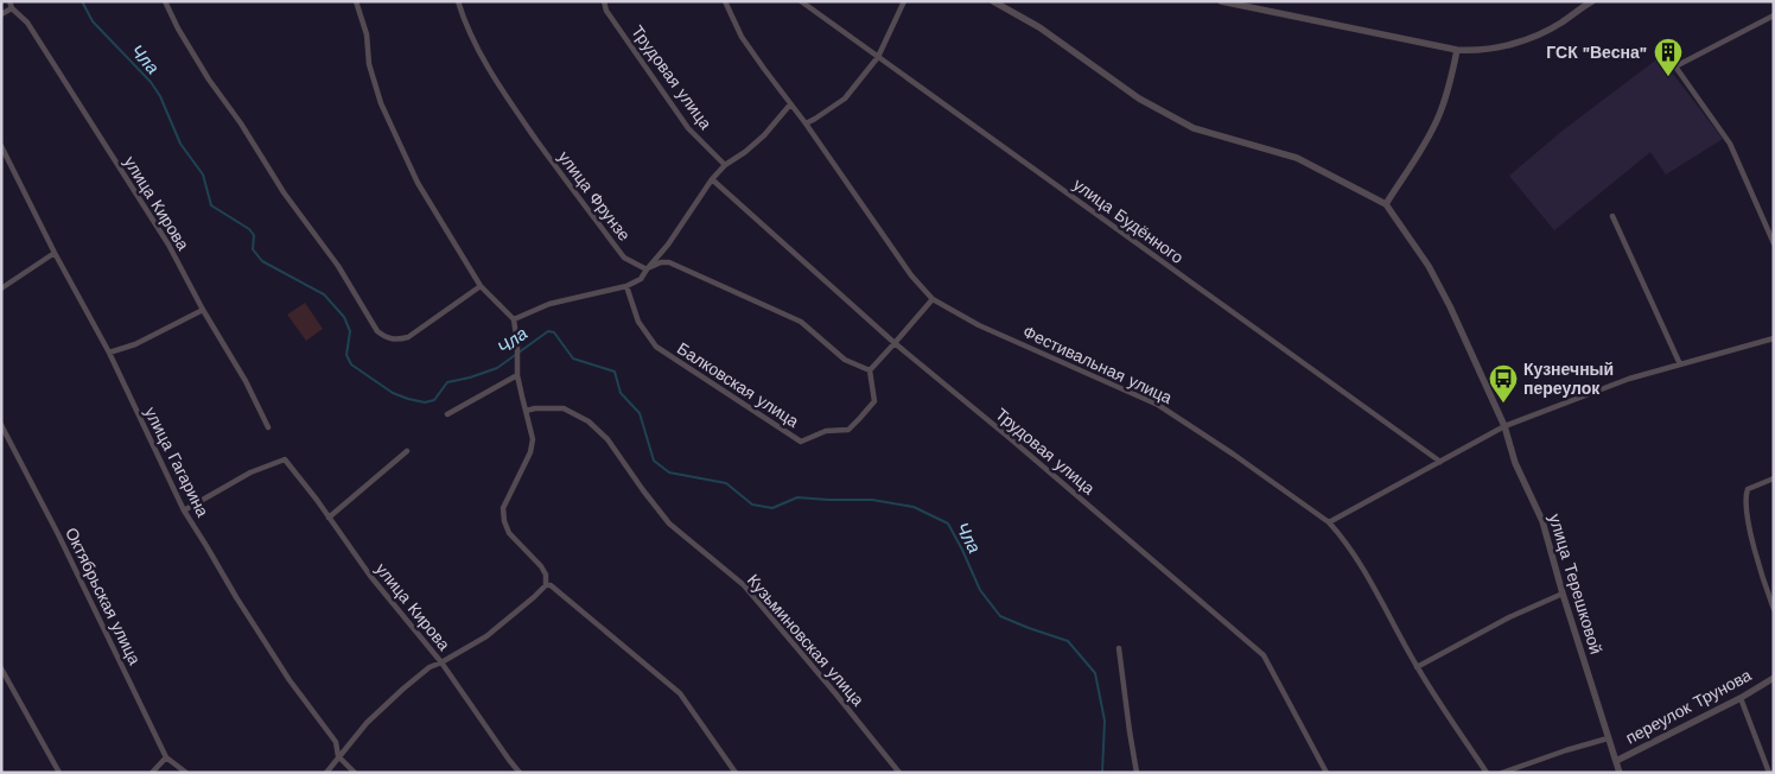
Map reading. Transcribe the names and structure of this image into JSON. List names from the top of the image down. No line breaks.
{"streets":{"street":["Трудовая улица","улица Фрунзе","улица Кирова","улица Будённого","Фестивальная улица","Балковская улица","улица Гагарина","улица Терешковой","Октябрьская улица","Кузьминовская улица","переулок Трунова"]},"crossings":[["улица Кирова","улица Гагарина"],["улица Терешковой","переулок Трунова"]],"water":["Чла"],"places":{"building":["ГСК \"Весна\""],"bus stop":["Кузнечный переулок"]}}
